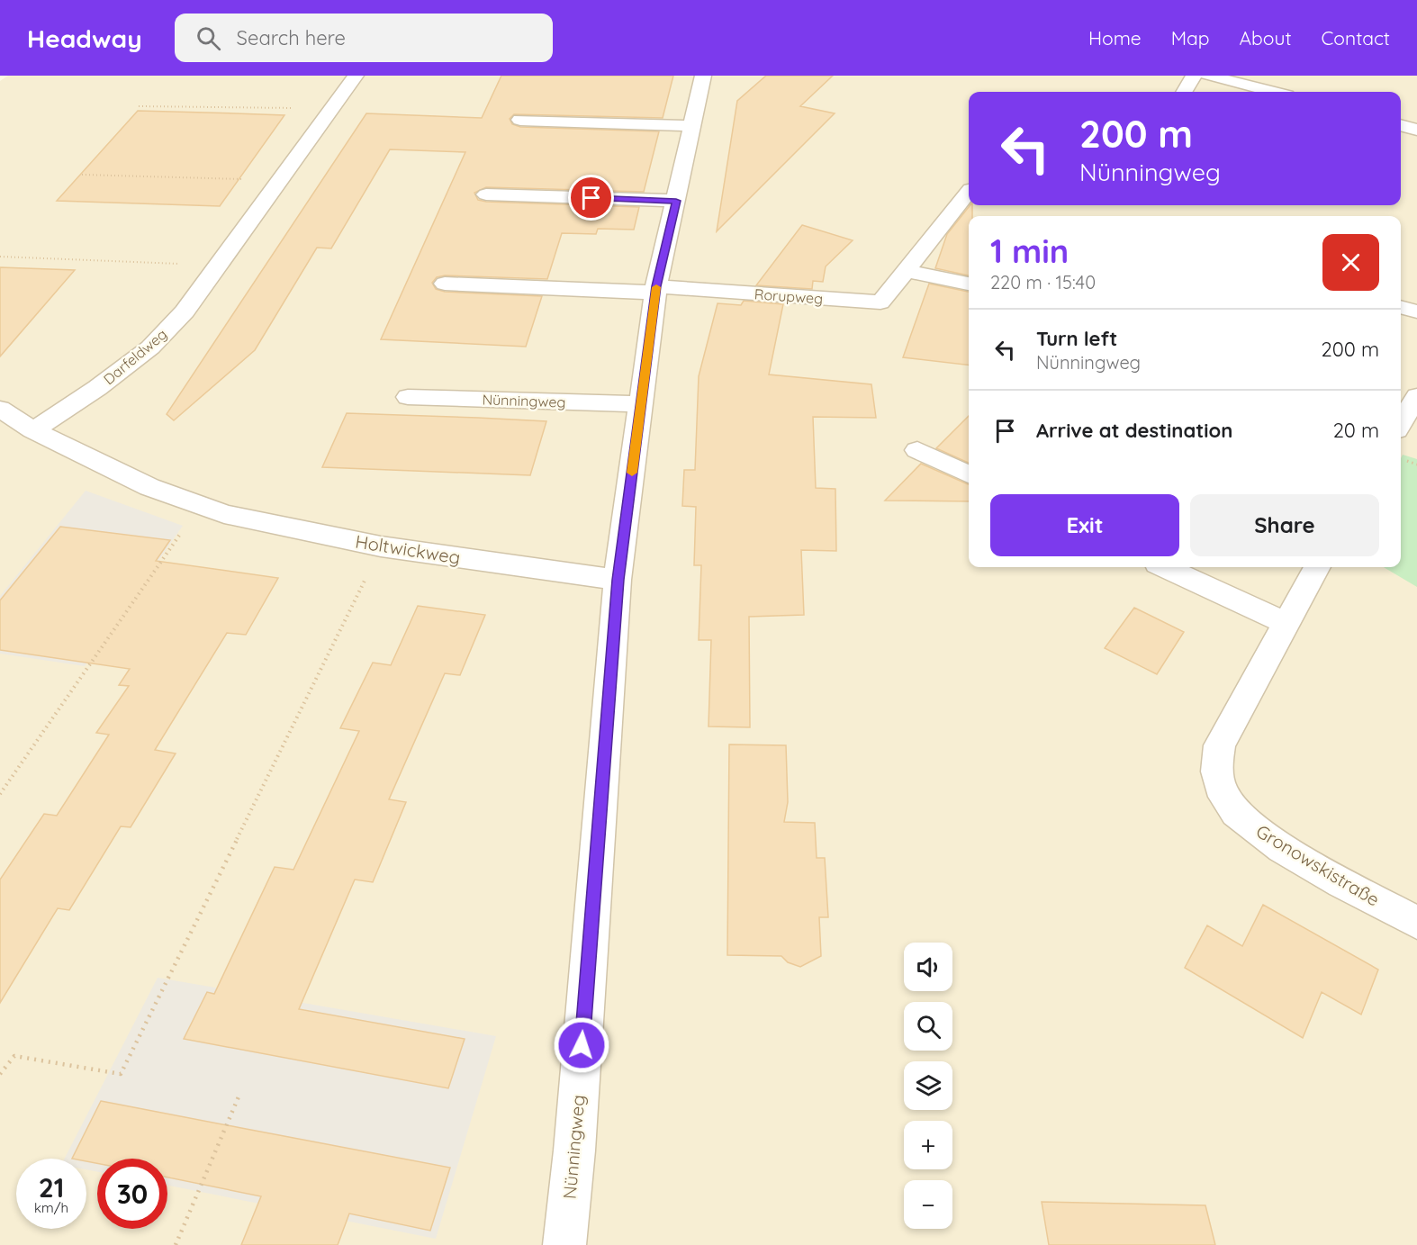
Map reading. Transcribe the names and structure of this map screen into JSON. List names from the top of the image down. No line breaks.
{"streets":{"street":["Rorupweg","Darfeldweg","Nünningweg","Holtwickweg","Gronowskistraße"]},"crossings":[["Rorupweg","Nünningweg"],["Darfeldweg","Holtwickweg"],["Nünningweg","Holtwickweg"]],"page":{"header":"Headway","search":"Search here","nav":["Home","Map","About","Contact"],"turn":["200 m","Nünningweg"],"heading":["1 min","220 m · 15:40"],"list":[{"name":"Turn left","note":"Nünningweg","value":"200 m"},{"name":"Arrive at destination","value":"20 m"}],"buttons":["Exit","Share"],"map_buttons":["+","−"],"speed":"21 km/h","limit":"30"}}
